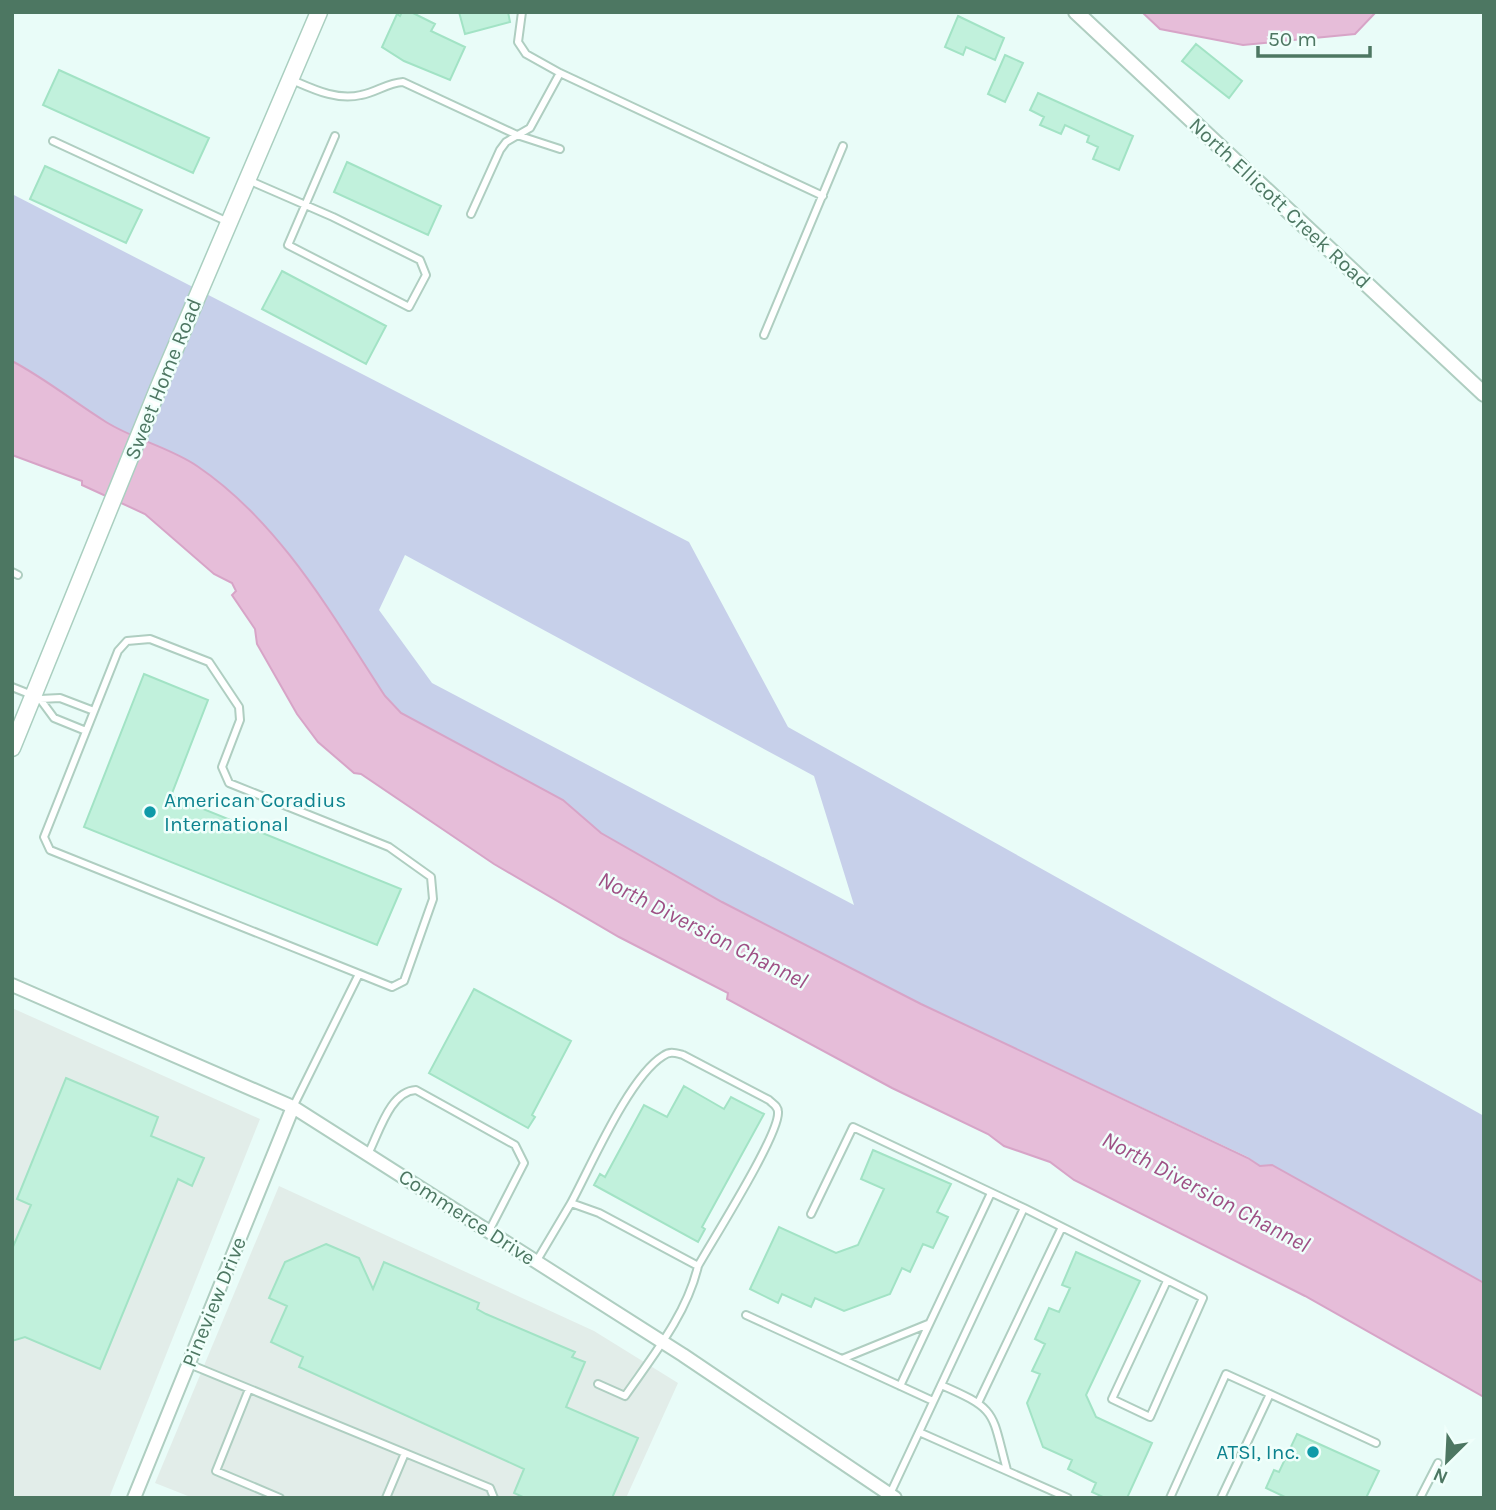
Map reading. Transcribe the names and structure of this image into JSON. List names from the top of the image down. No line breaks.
{"streets":{"main road":["Sweet Home Road"],"street":["North Ellicott Creek Road","Commerce Drive","Pineview Drive"]},"crossings":[["Commerce Drive","Pineview Drive"]],"water":["North Diversion Channel"],"places":["American Coradius International","ATSI, Inc."],"scale_bar":"50 m","north":"bottom left"}
